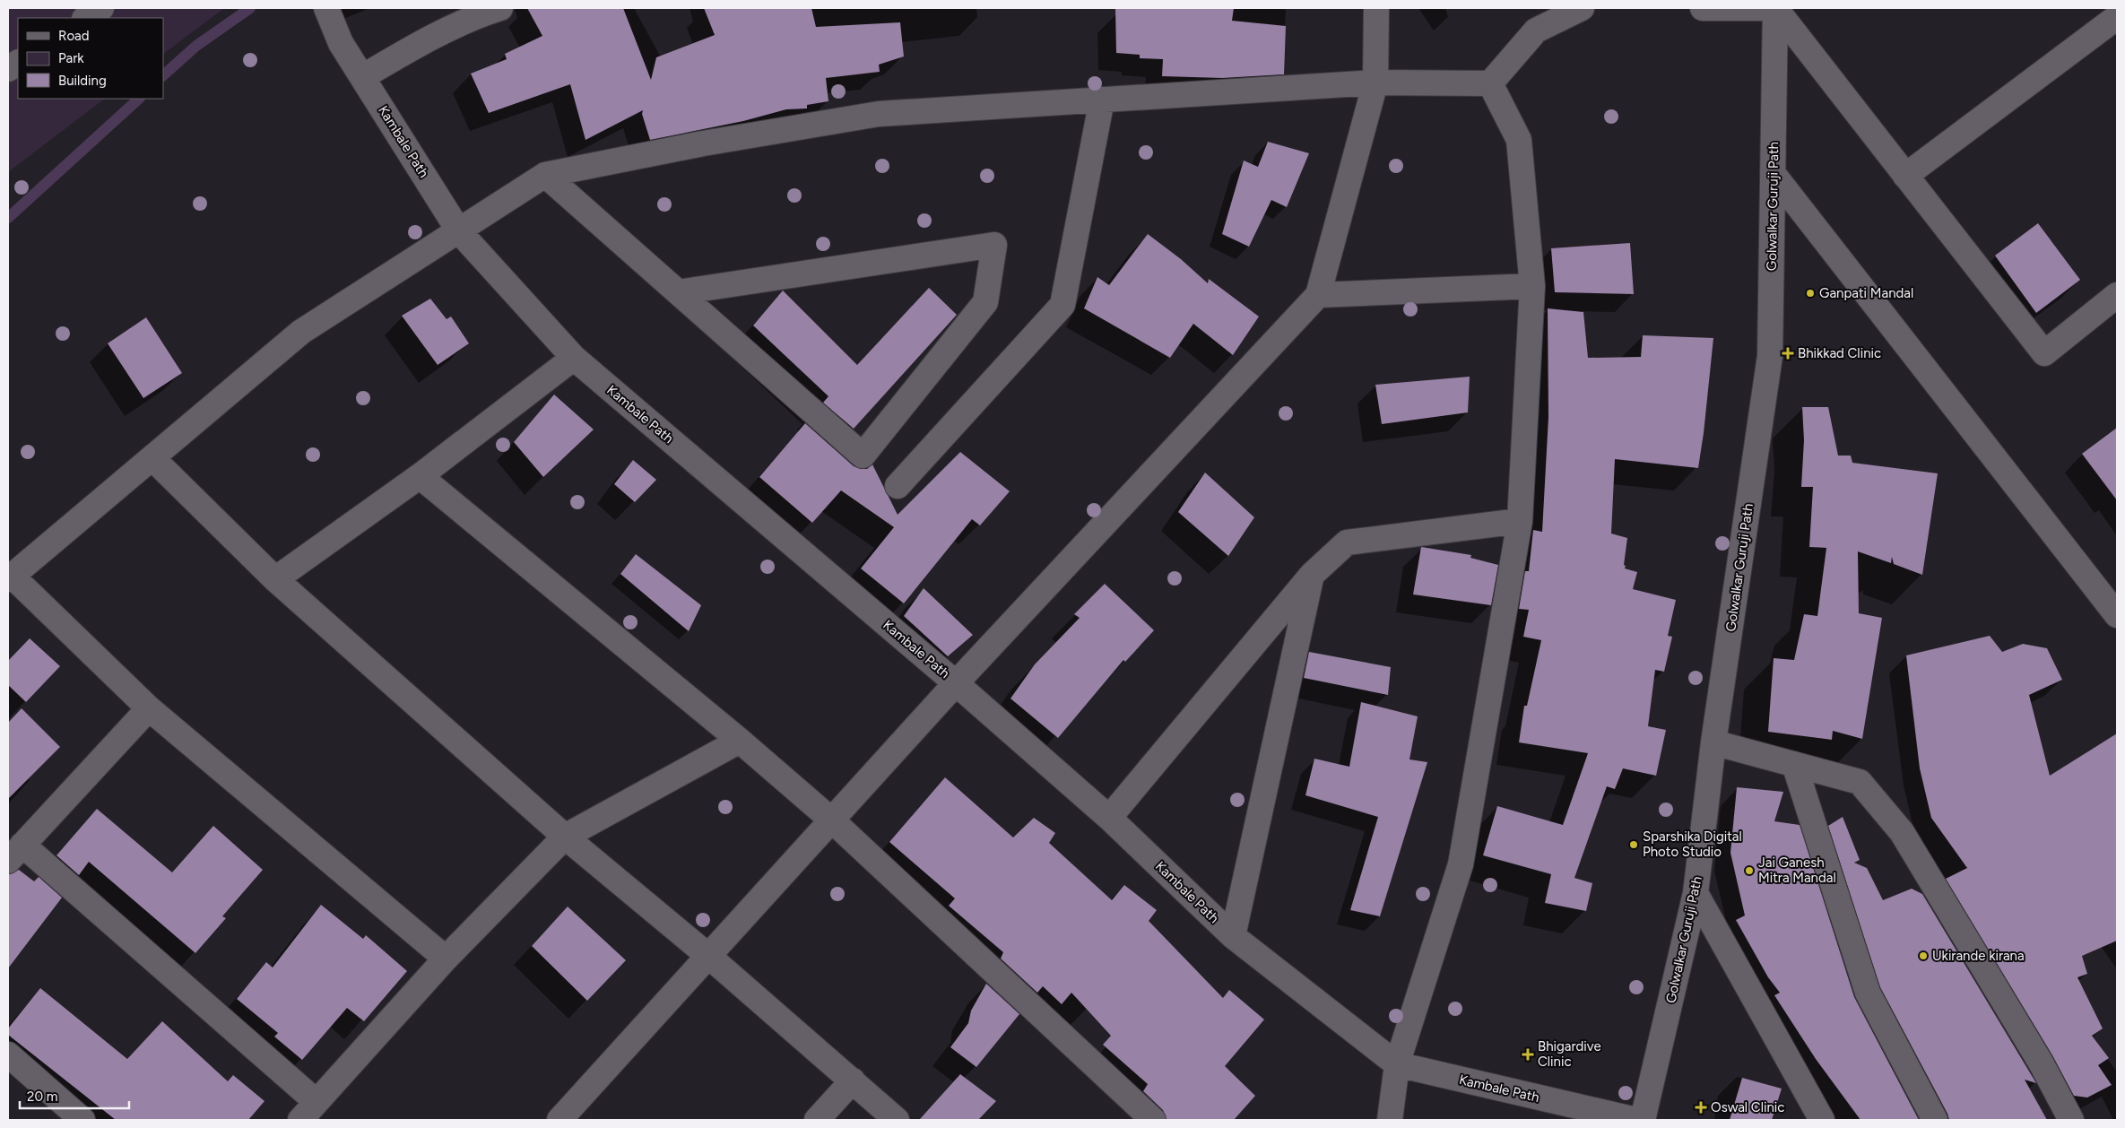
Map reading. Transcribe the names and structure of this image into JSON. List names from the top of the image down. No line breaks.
{"streets":{"street":["Kambale Path","Golwalkar Guruji Path"]},"places":{"other":["Ganpati Mandal","Sparshika Digital Photo Studio","Jai Ganesh Mitra Mandal","Ukirande kirana"],"health":["Bhikkad Clinic","Bhigardive Clinic","Oswal Clinic"]},"legend":["Road","Park","Building"],"scale_bar":"20 m"}
